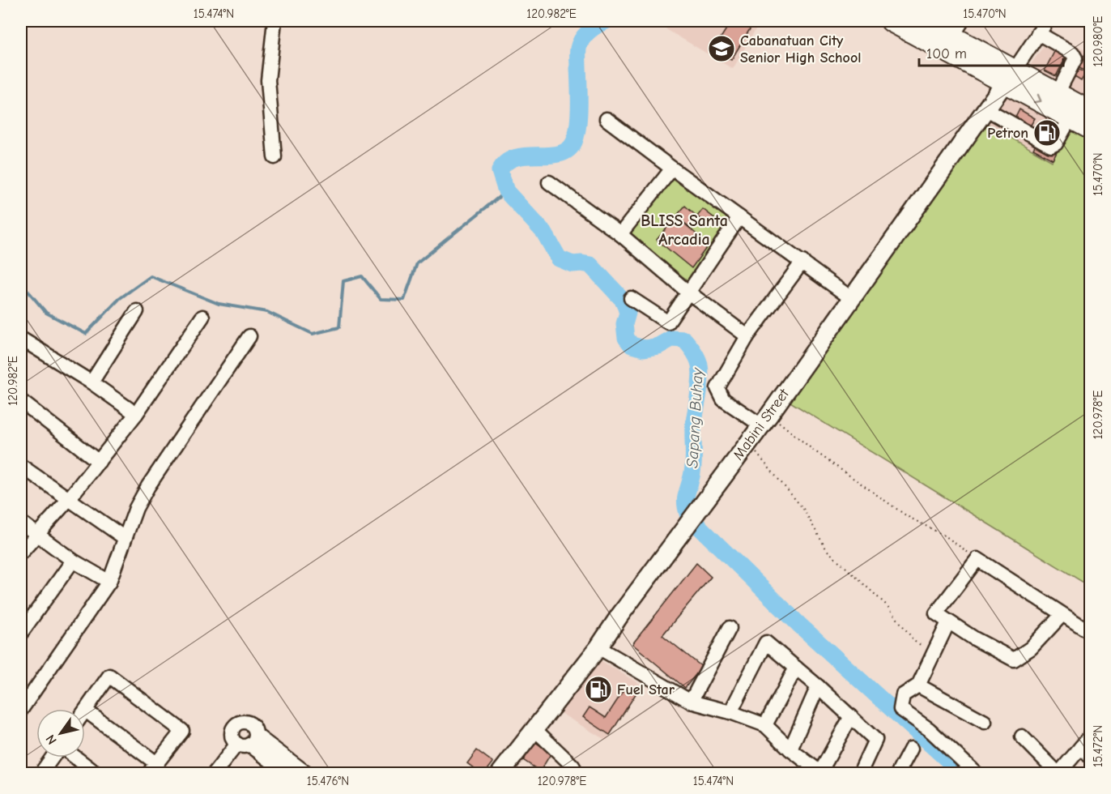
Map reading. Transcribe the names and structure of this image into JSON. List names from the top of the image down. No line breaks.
{"streets":{"main road":["Mabini Street"]},"districts":["BLISS Santa Arcadia"],"water":["Sapang Buhay"],"places":{"school or university":["Cabanatuan City Senior High School"],"fuel station":["Petron","Fuel Star"]},"scale_bar":"100 m","north":"bottom left","coordinates":["15.474°N","120.982°E","15.470°N","120.980°E","120.978°E","15.472°N","15.476°N"]}
